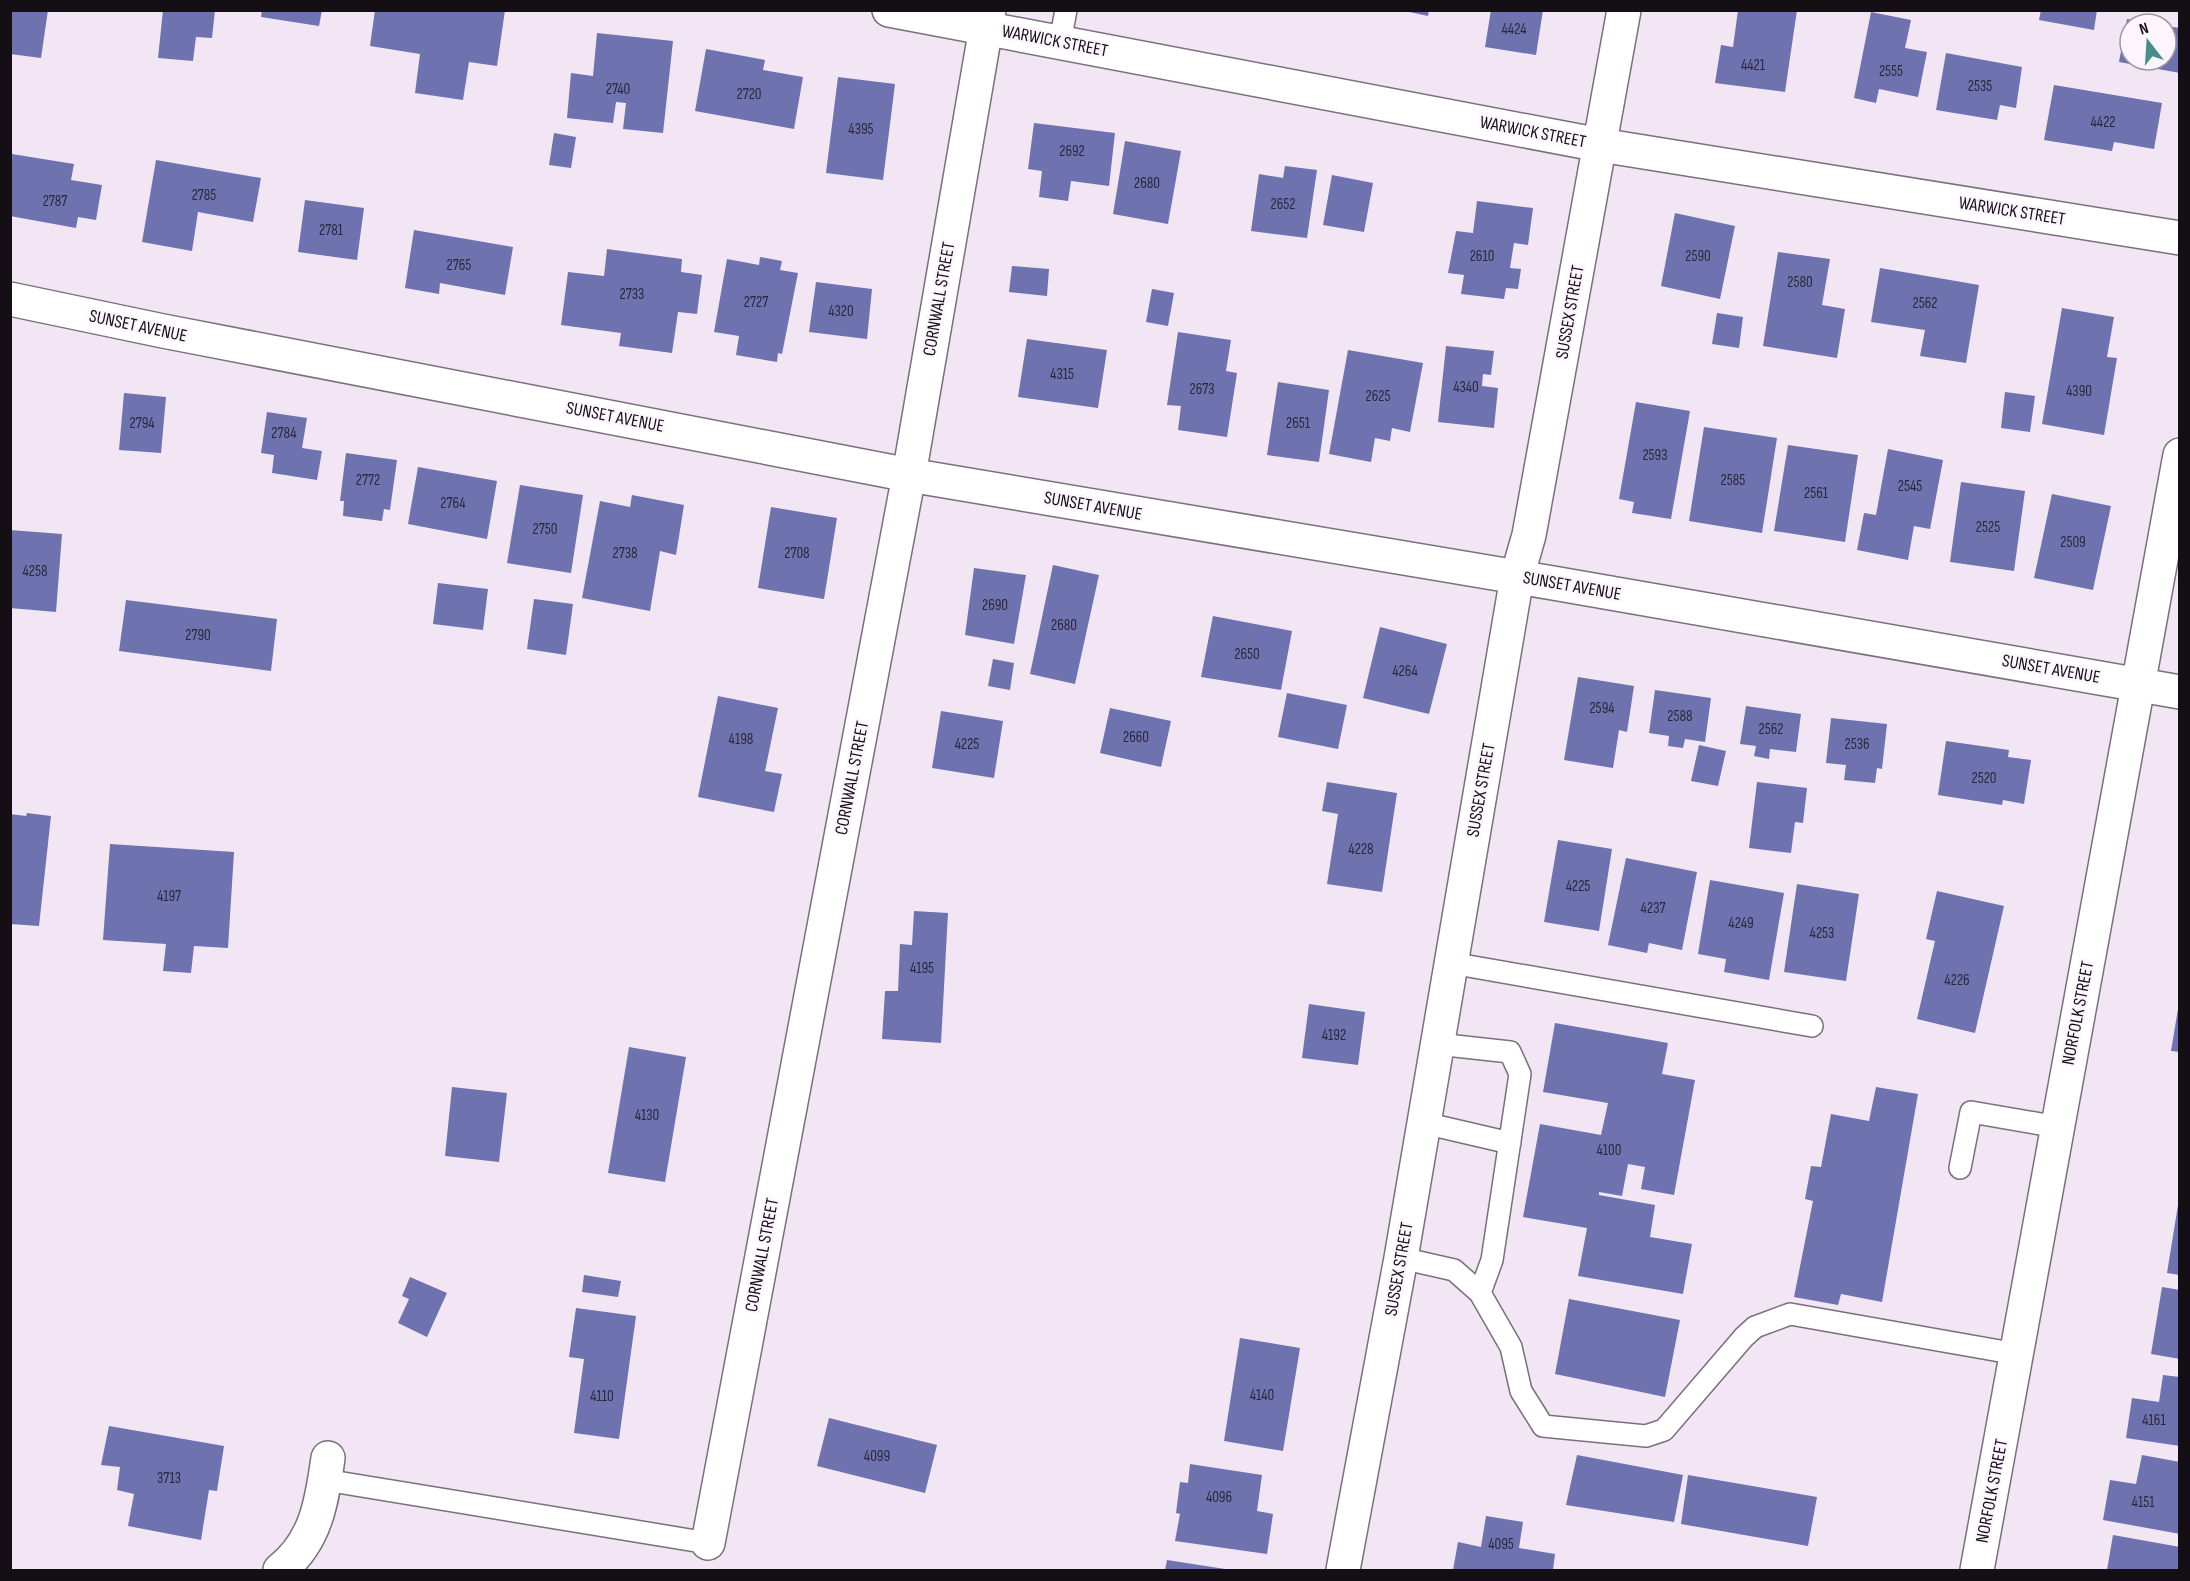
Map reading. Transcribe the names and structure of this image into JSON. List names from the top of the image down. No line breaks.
{"streets":{"street":["WARWICK STREET","CORNWALL STREET","SUSSEX STREET","SUNSET AVENUE","NORFOLK STREET"]},"crossings":[["WARWICK STREET","CORNWALL STREET"],["WARWICK STREET","SUSSEX STREET"],["CORNWALL STREET","SUNSET AVENUE"],["SUSSEX STREET","SUNSET AVENUE"],["SUNSET AVENUE","NORFOLK STREET"]],"house_numbers":["4424","4421","2555","2535","2740","2720","4422","4395","2692","2680","2785","2787","2652","2781","2610","2590","2765","2580","2733","2727","2562","4320","4315","4340","2673","4390","2625","2794","2651","2784","2593","2772","2585","2545","2561","2764","2525","2750","2509","2738","2708","4258","2690","2680","2790","2650","4264","2594","2588","2562","2660","4198","4225","2536","2520","4228","4225","4197","4237","4249","4253","4195","4226","4192","4130","4100","4140","4110","4161","4099","3713","4096","4151","4095"],"north":"top"}
